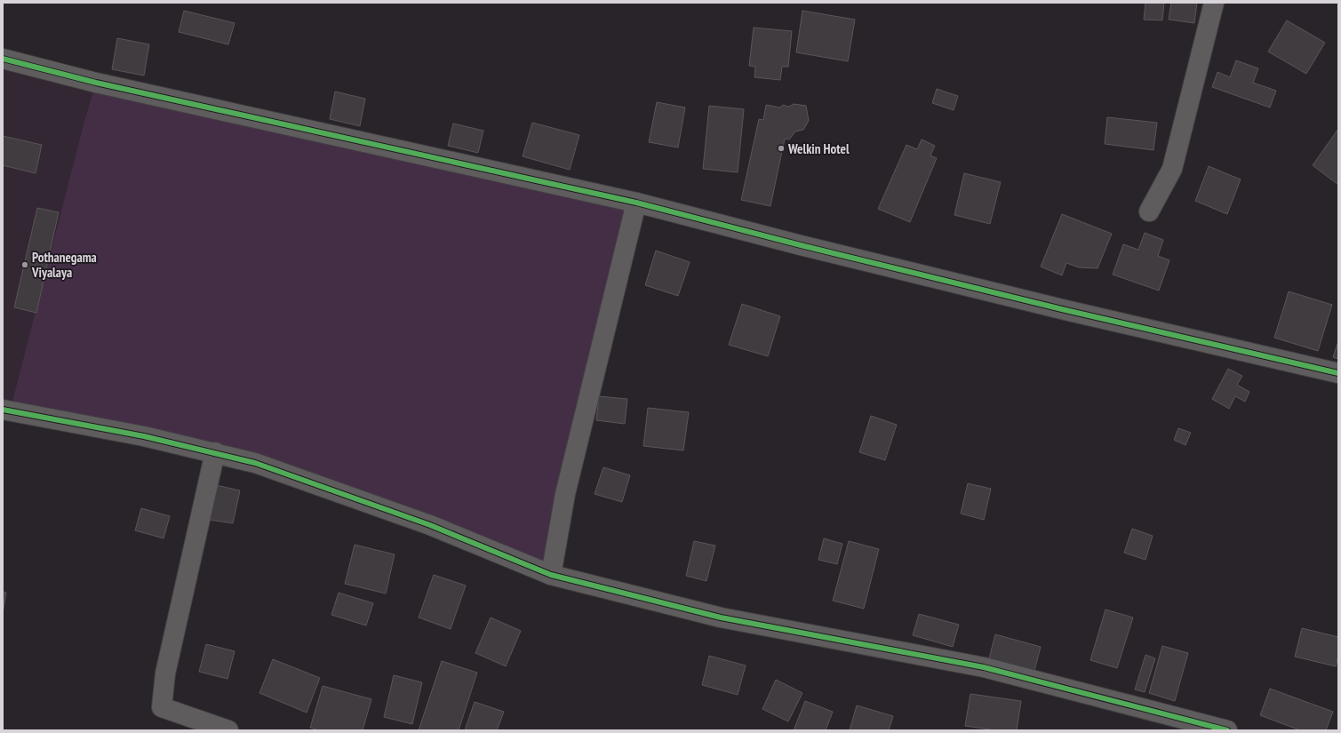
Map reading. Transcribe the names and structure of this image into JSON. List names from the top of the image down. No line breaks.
{"places":["Welkin Hotel","Pothanegama Viyalaya"]}
